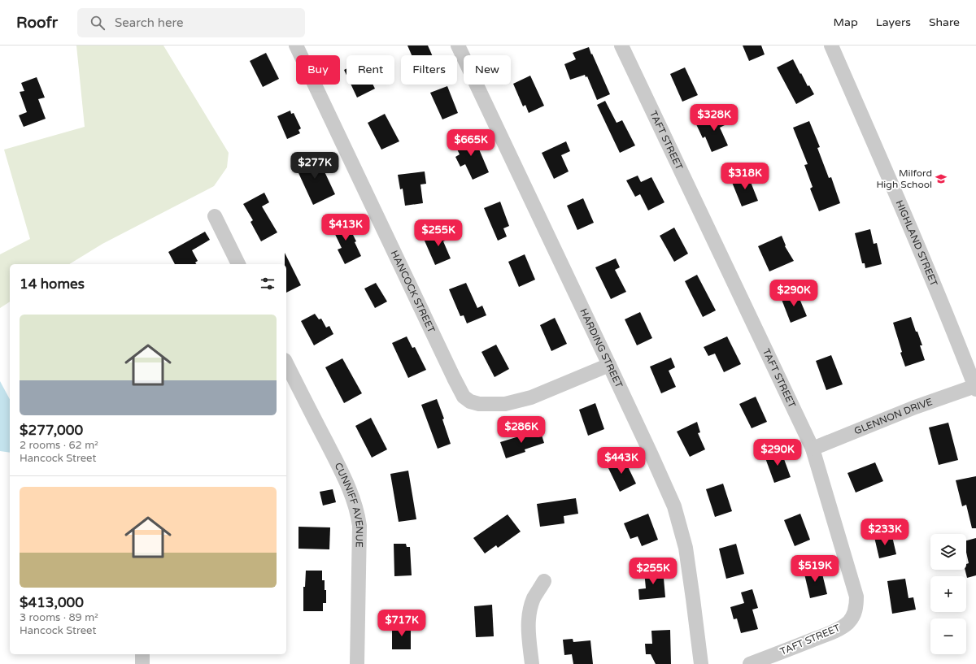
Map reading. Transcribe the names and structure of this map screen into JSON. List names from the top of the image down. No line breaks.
{"streets":{"street":["TAFT STREET","HIGHLAND STREET","HANCOCK STREET","HARDING STREET","GLENNON DRIVE","CUNNIFF AVENUE"]},"crossings":[["TAFT STREET","GLENNON DRIVE"],["HIGHLAND STREET","GLENNON DRIVE"],["HANCOCK STREET","HARDING STREET"]],"places":{"school or university":["Milford High School"]},"page":{"header":"Roofr","search":"Search here","nav":["Map","Layers","Share"],"chip":["Buy","Rent","Filters","New"],"price":["$328K","$665K","$277K","$318K","$413K","$255K","$290K","$286K","$290K","$443K","$233K","$519K","$255K","$717K"],"heading":"14 homes","list":[{"name":"$277,000","note":"2 rooms · 62 m² · Hancock Street"},{"name":"$413,000","note":"3 rooms · 89 m² · Hancock Street"}],"map_buttons":["+","−"]}}
